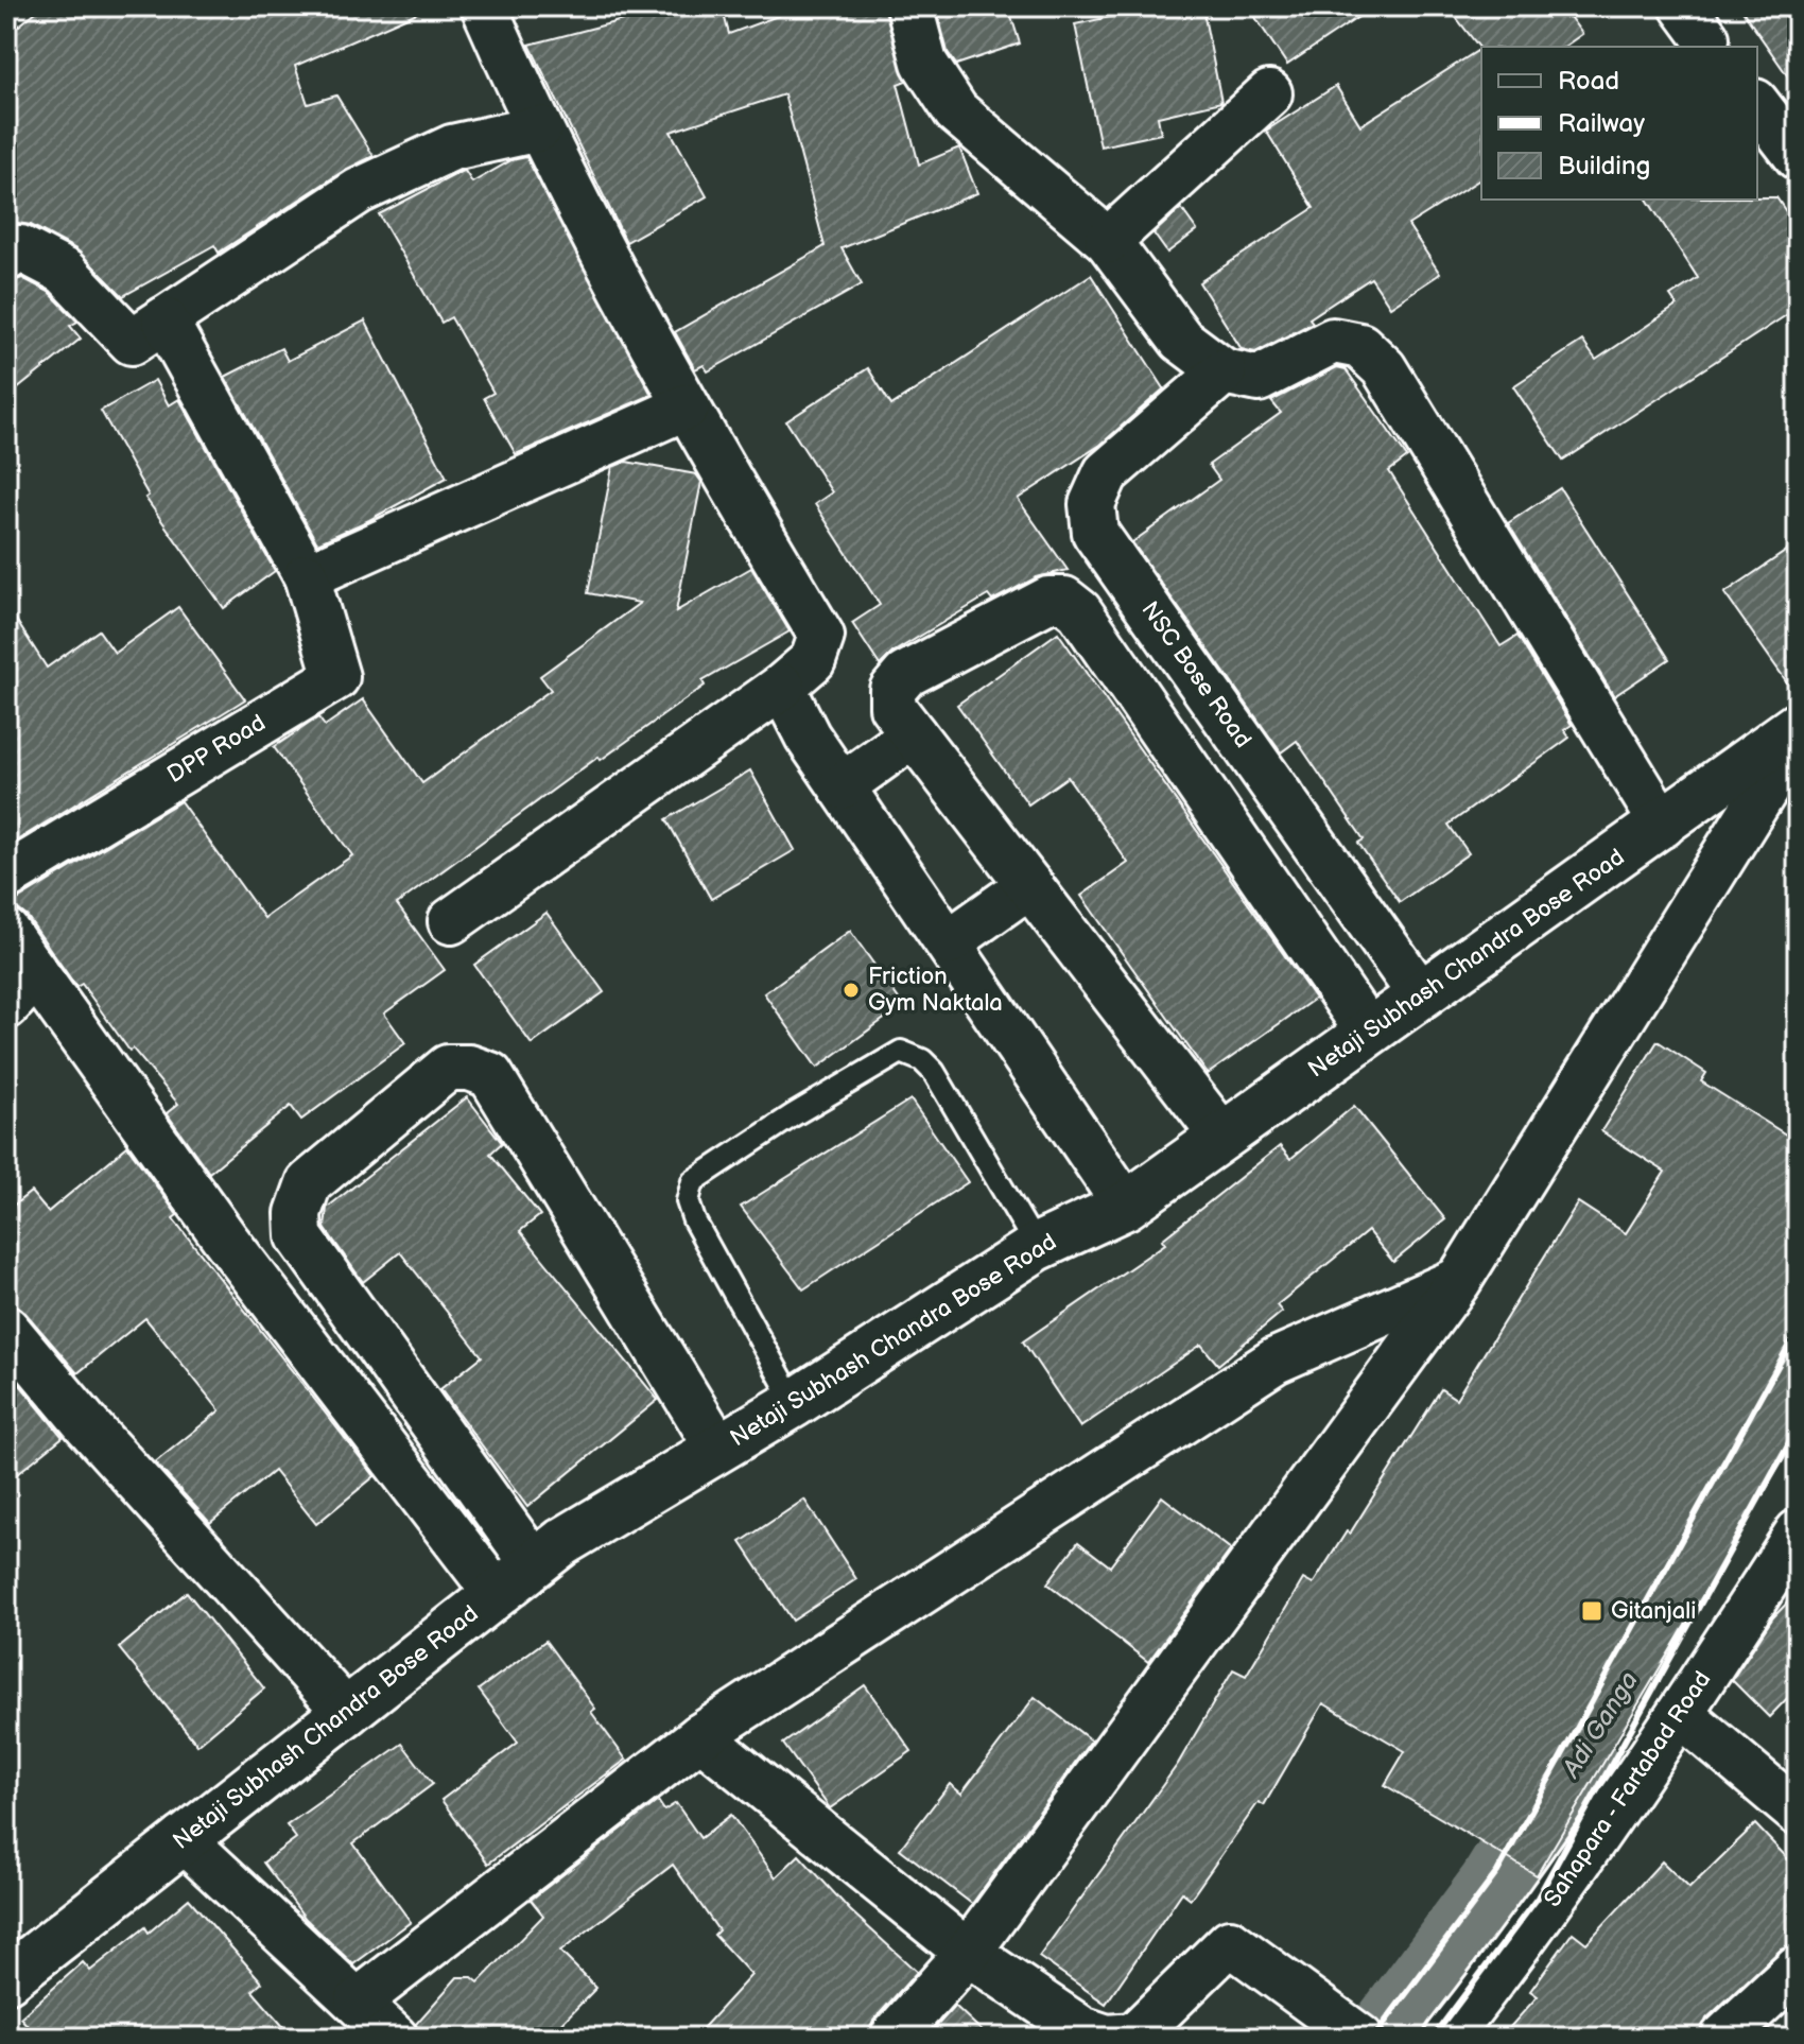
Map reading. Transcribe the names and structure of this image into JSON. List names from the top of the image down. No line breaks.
{"streets":{"main road":["Netaji Subhash Chandra Bose Road"],"street":["NSC Bose Road","DPP Road","Sahapara - Fartabad Road"]},"crossings":[["NSC Bose Road","Netaji Subhash Chandra Bose Road"]],"water":["Adi Ganga"],"places":{"other":["Friction Gym Naktala"],"transit":["Gitanjali"]},"legend":["Road","Railway","Building"]}
